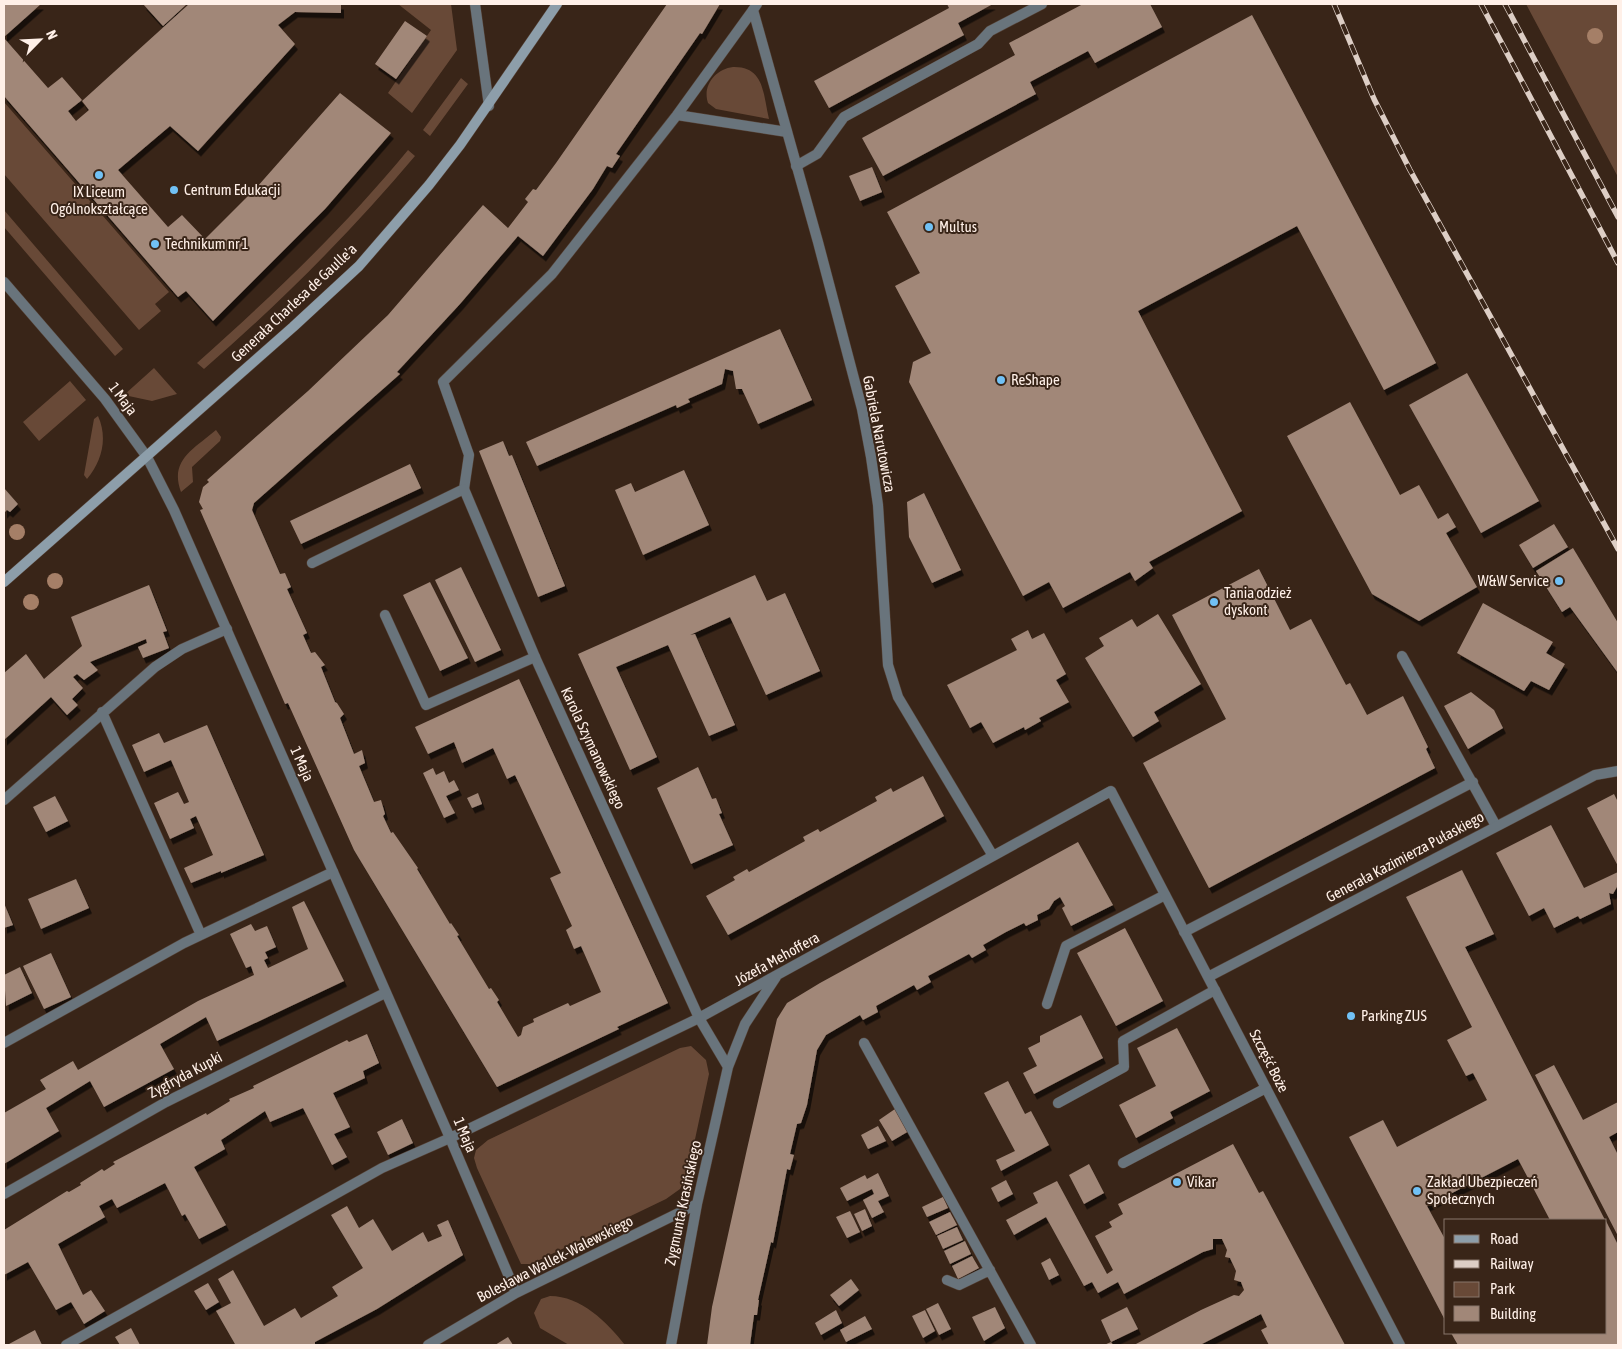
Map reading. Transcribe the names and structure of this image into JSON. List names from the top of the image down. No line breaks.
{"streets":{"main road":["Generała Charlesa de Gaulle'a"],"street":["1 Maja","Gabriela Narutowicza","Karola Szymanowskiego","Generała Kazimierza Pułaskiego","Józefa Mehoffera","Szczęść Boże","Zygfryda Kupki","Zygmunta Krasińskiego","Bolesława Wallek-Walewskiego"]},"crossings":[["Generała Charlesa de Gaulle'a","1 Maja"],["1 Maja","Józefa Mehoffera"],["1 Maja","Zygfryda Kupki"],["1 Maja","Bolesława Wallek-Walewskiego"],["Gabriela Narutowicza","Józefa Mehoffera"],["Karola Szymanowskiego","Józefa Mehoffera"],["Generała Kazimierza Pułaskiego","Szczęść Boże"],["Józefa Mehoffera","Szczęść Boże"],["Józefa Mehoffera","Zygmunta Krasińskiego"],["Zygmunta Krasińskiego","Bolesława Wallek-Walewskiego"]],"places":["IX Liceum Ogólnokształcące","Centrum Edukacji","Multus","Technikum nr 1","ReShape","W&W Service","Tania odzież dyskont","Parking ZUS","Vikar","Zakład Ubezpieczeń Społecznych"],"legend":["Road","Railway","Park","Building"],"north":"top right"}
